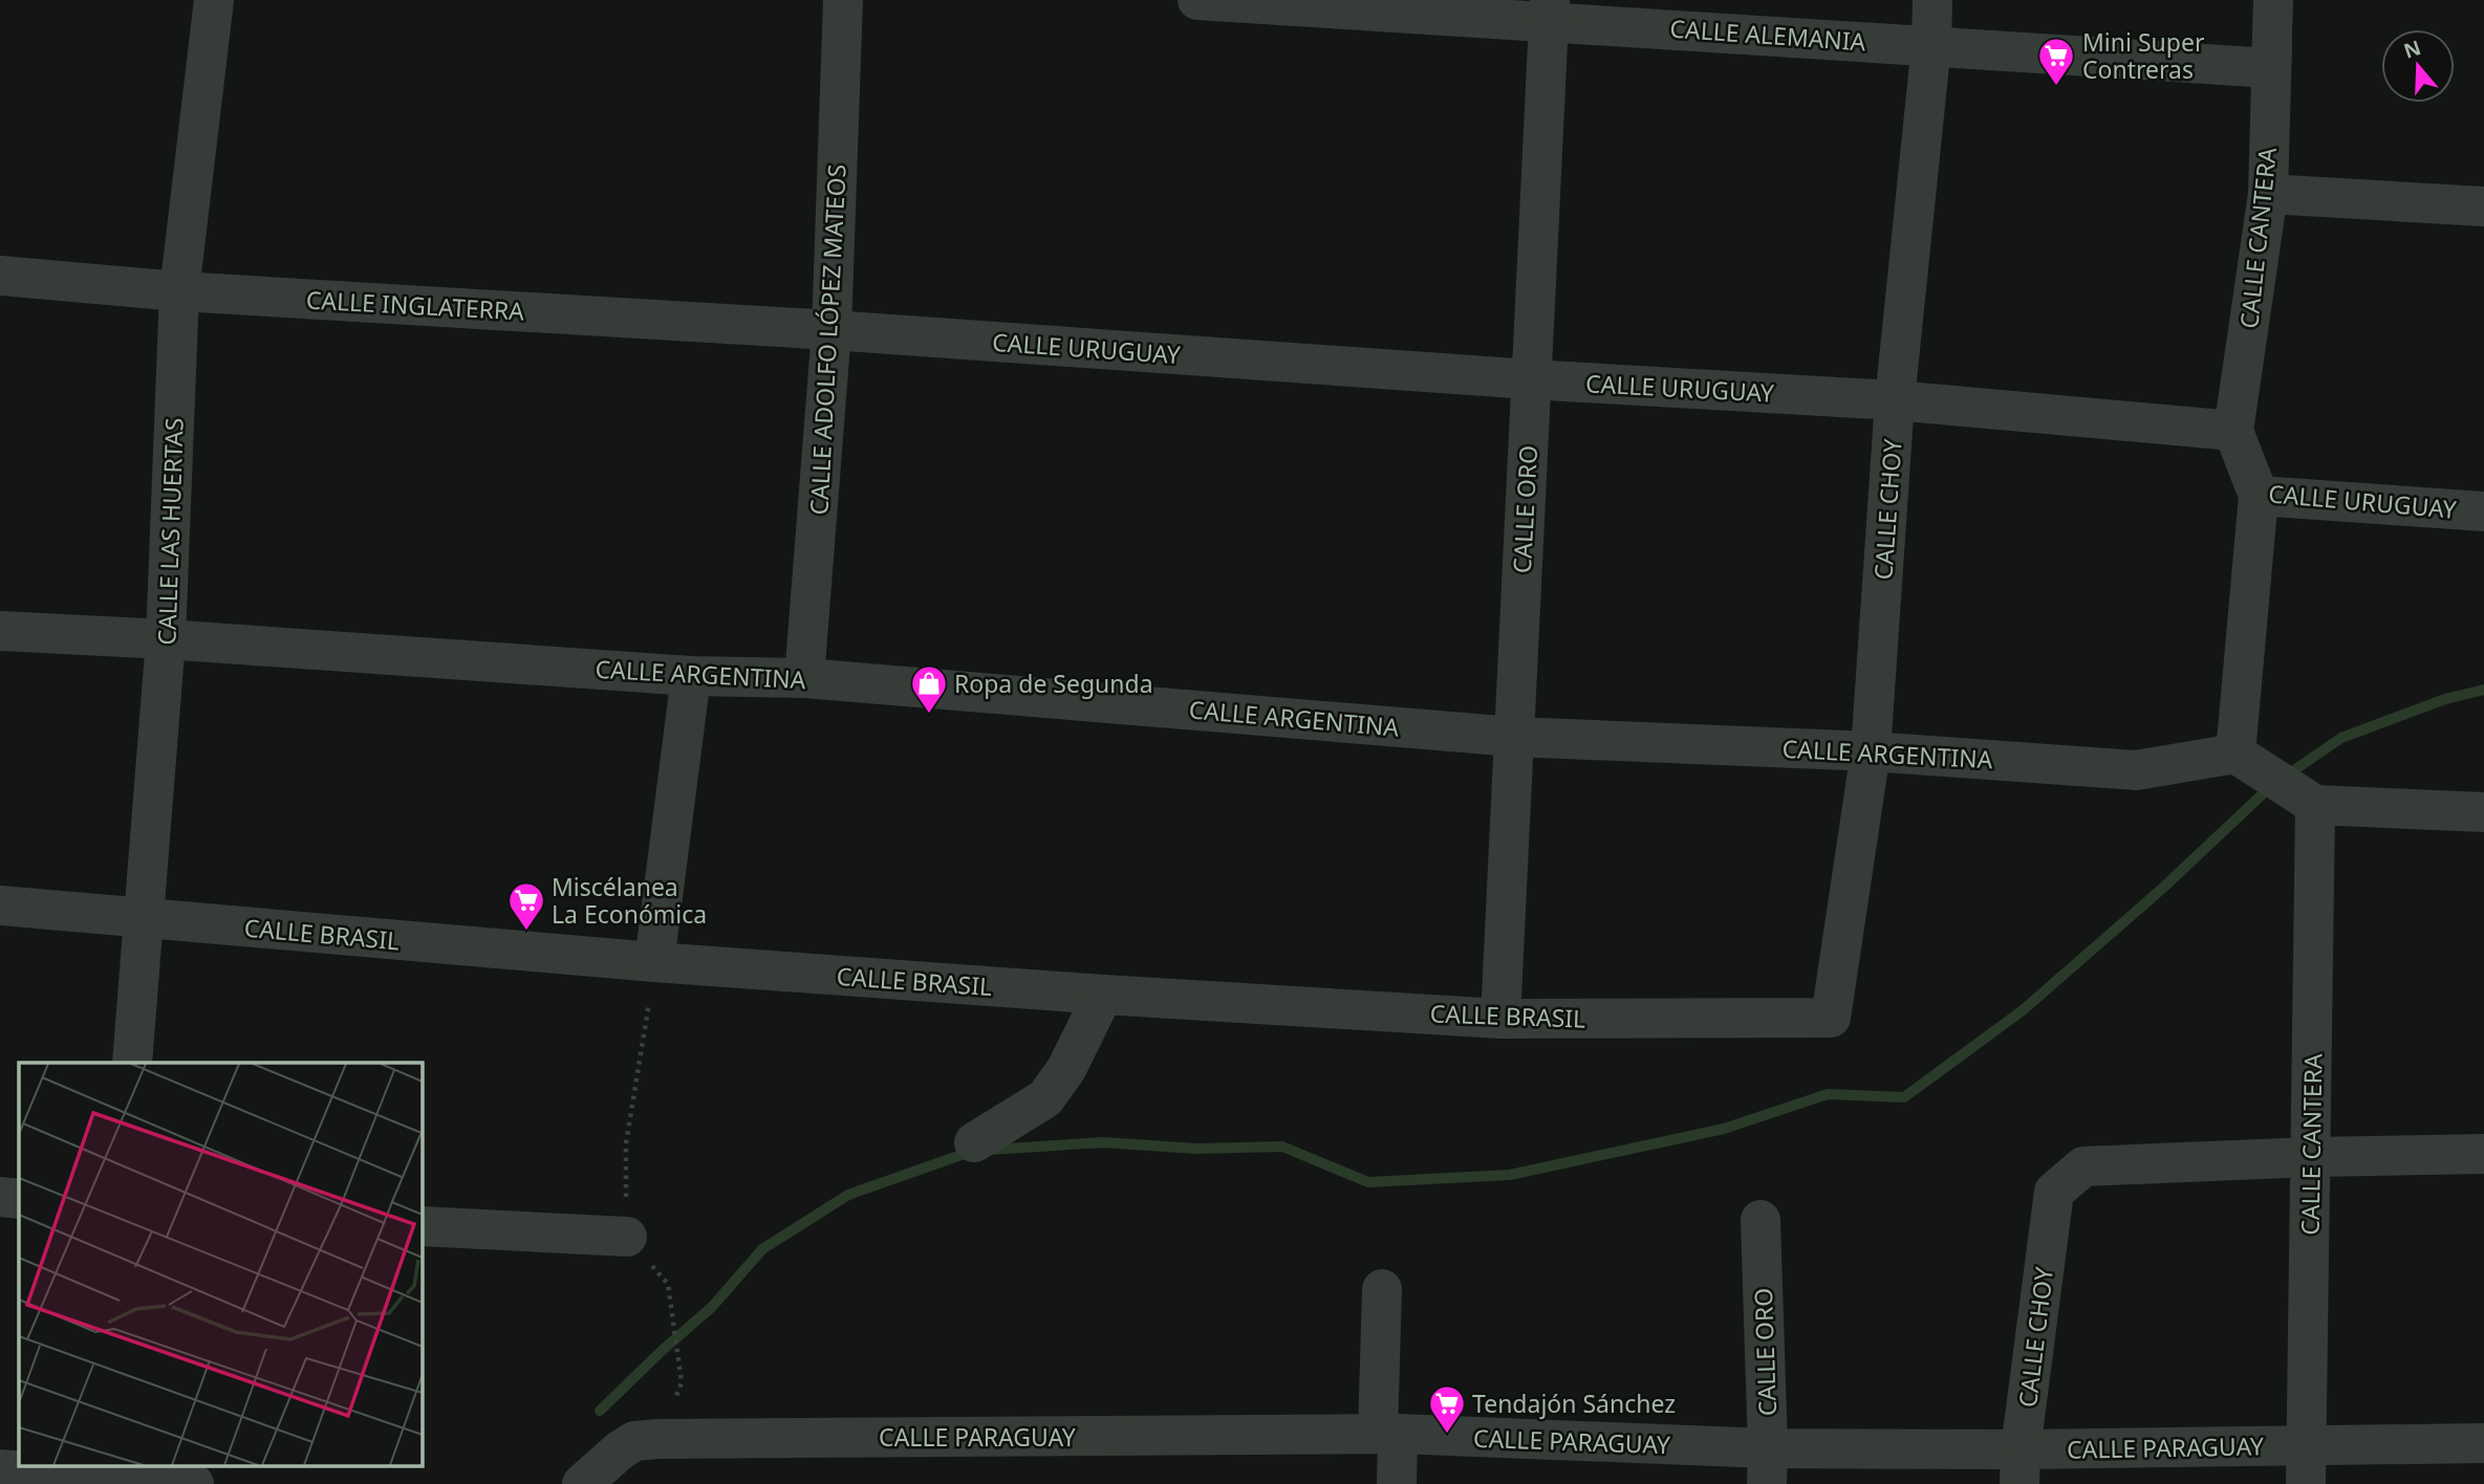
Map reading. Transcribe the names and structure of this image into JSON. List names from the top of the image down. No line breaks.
{"streets":{"street":["CALLE ALEMANIA","CALLE CANTERA","CALLE INGLATERRA","CALLE ADOLFO LÓPEZ MATEOS","CALLE URUGUAY","CALLE ORO","CALLE CHOY","CALLE LAS HUERTAS","CALLE ARGENTINA","CALLE BRASIL","CALLE PARAGUAY"]},"crossings":[["CALLE ALEMANIA","CALLE CANTERA"],["CALLE ALEMANIA","CALLE ORO"],["CALLE ALEMANIA","CALLE CHOY"],["CALLE CANTERA","CALLE URUGUAY"],["CALLE CANTERA","CALLE CHOY"],["CALLE CANTERA","CALLE PARAGUAY"],["CALLE INGLATERRA","CALLE ADOLFO LÓPEZ MATEOS"],["CALLE INGLATERRA","CALLE URUGUAY"],["CALLE INGLATERRA","CALLE LAS HUERTAS"],["CALLE ADOLFO LÓPEZ MATEOS","CALLE URUGUAY"],["CALLE ADOLFO LÓPEZ MATEOS","CALLE ARGENTINA"],["CALLE URUGUAY","CALLE ORO"],["CALLE URUGUAY","CALLE CHOY"],["CALLE ORO","CALLE ARGENTINA"],["CALLE ORO","CALLE BRASIL"],["CALLE ORO","CALLE PARAGUAY"],["CALLE CHOY","CALLE ARGENTINA"],["CALLE CHOY","CALLE BRASIL"],["CALLE CHOY","CALLE PARAGUAY"],["CALLE LAS HUERTAS","CALLE ARGENTINA"],["CALLE LAS HUERTAS","CALLE BRASIL"]],"places":{"supermarket":["Mini Super Contreras","Miscélanea La Económica","Tendajón Sánchez"],"shop":["Ropa de Segunda"]},"north":"top"}
